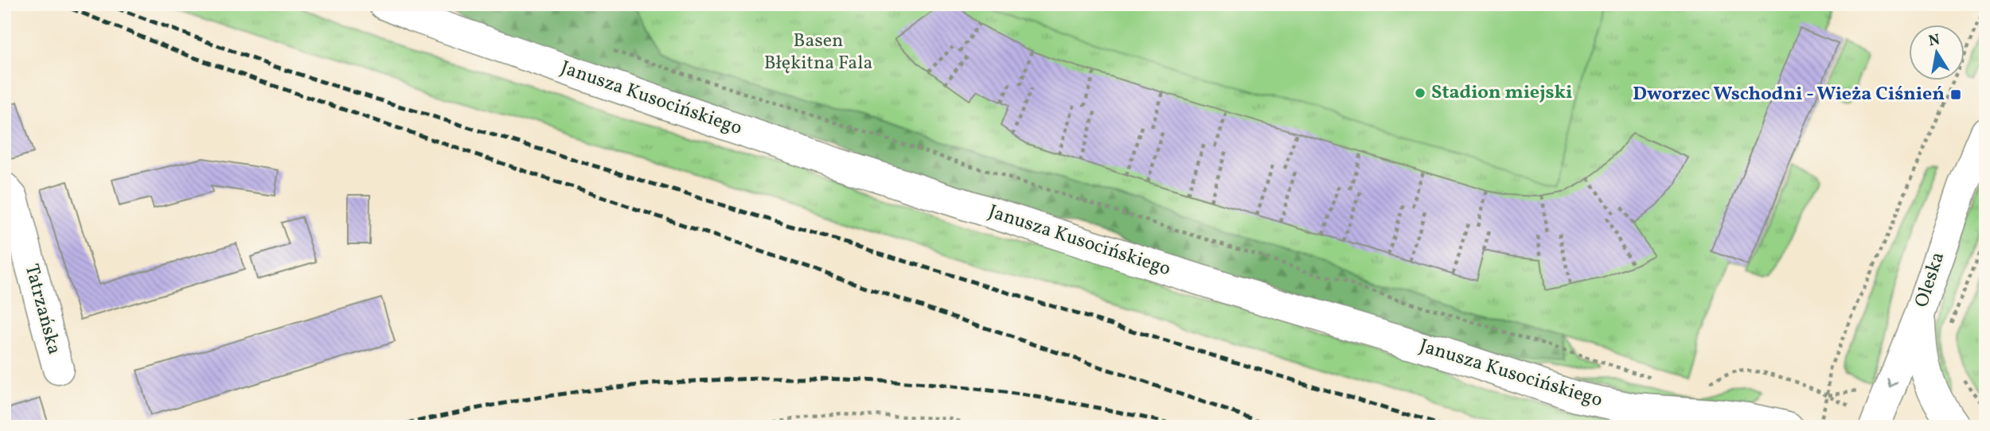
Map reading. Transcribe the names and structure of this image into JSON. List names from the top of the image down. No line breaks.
{"streets":{"street":["Janusza Kusocińskiego","Oleska","Tatrzańska"]},"one_way":["Oleska"],"parks":["Basen Błękitna Fala"],"places":{"other":["Stadion miejski"],"transit":["Dworzec Wschodni - Wieża Ciśnień"]},"north":"top"}
